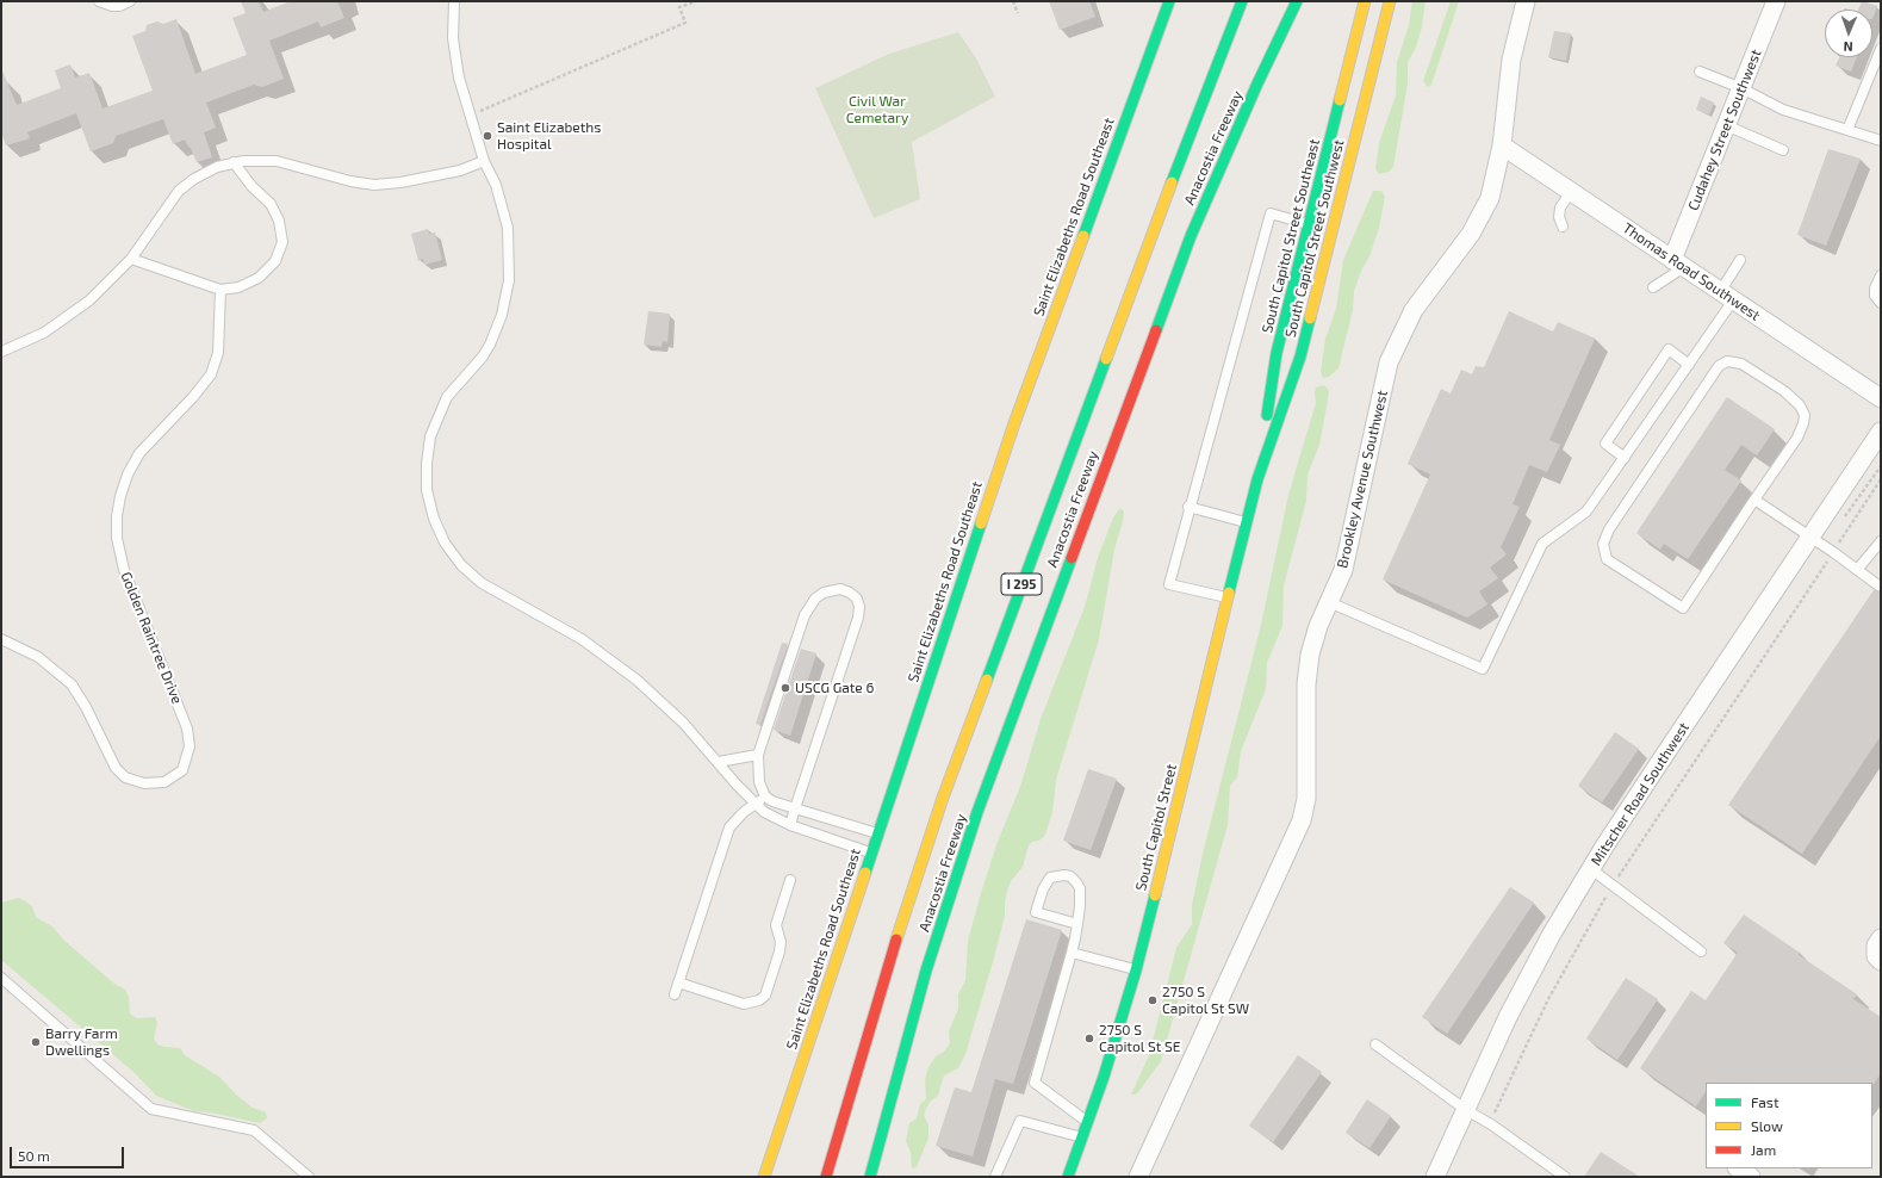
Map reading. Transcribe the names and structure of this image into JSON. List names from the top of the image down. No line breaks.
{"streets":{"main road":["Anacostia Freeway","Saint Elizabeths Road Southeast","South Capitol Street Southeast","South Capitol Street Southwest","I 295","South Capitol Street"],"street":["Cudahey Street Southwest","Thomas Road Southwest","Brookley Avenue Southwest","Mitscher Road Southwest"],"lane":["Golden Raintree Drive"]},"crossings":[["Cudahey Street Southwest","Thomas Road Southwest"],["South Capitol Street Southeast","South Capitol Street Southwest"],["South Capitol Street Southeast","South Capitol Street"],["South Capitol Street Southwest","South Capitol Street"],["Thomas Road Southwest","Brookley Avenue Southwest"]],"parks":["Civil War Cemetary"],"places":["Saint Elizabeths Hospital","USCG Gate 6","2750 S Capitol St SW","2750 S Capitol St SE","Barry Farm Dwellings"],"legend":["Fast","Slow","Jam"],"scale_bar":"50 m","north":"bottom"}
